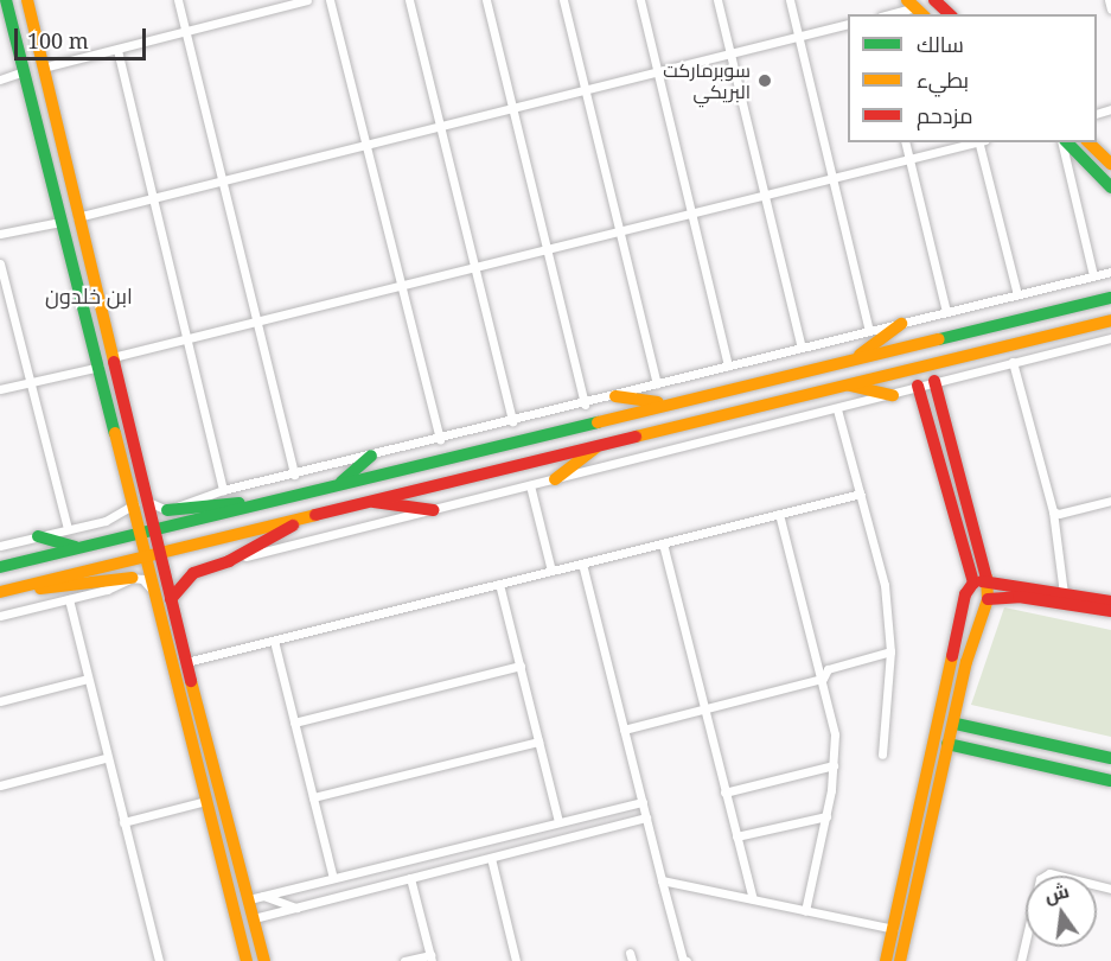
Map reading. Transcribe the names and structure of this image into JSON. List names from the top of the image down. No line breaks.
{"districts":["ابن خلدون"],"places":["سوبرماركت البريكي"],"legend":["سالك","بطيء","مزدحم"],"scale_bar":"100 m","north":"top"}
